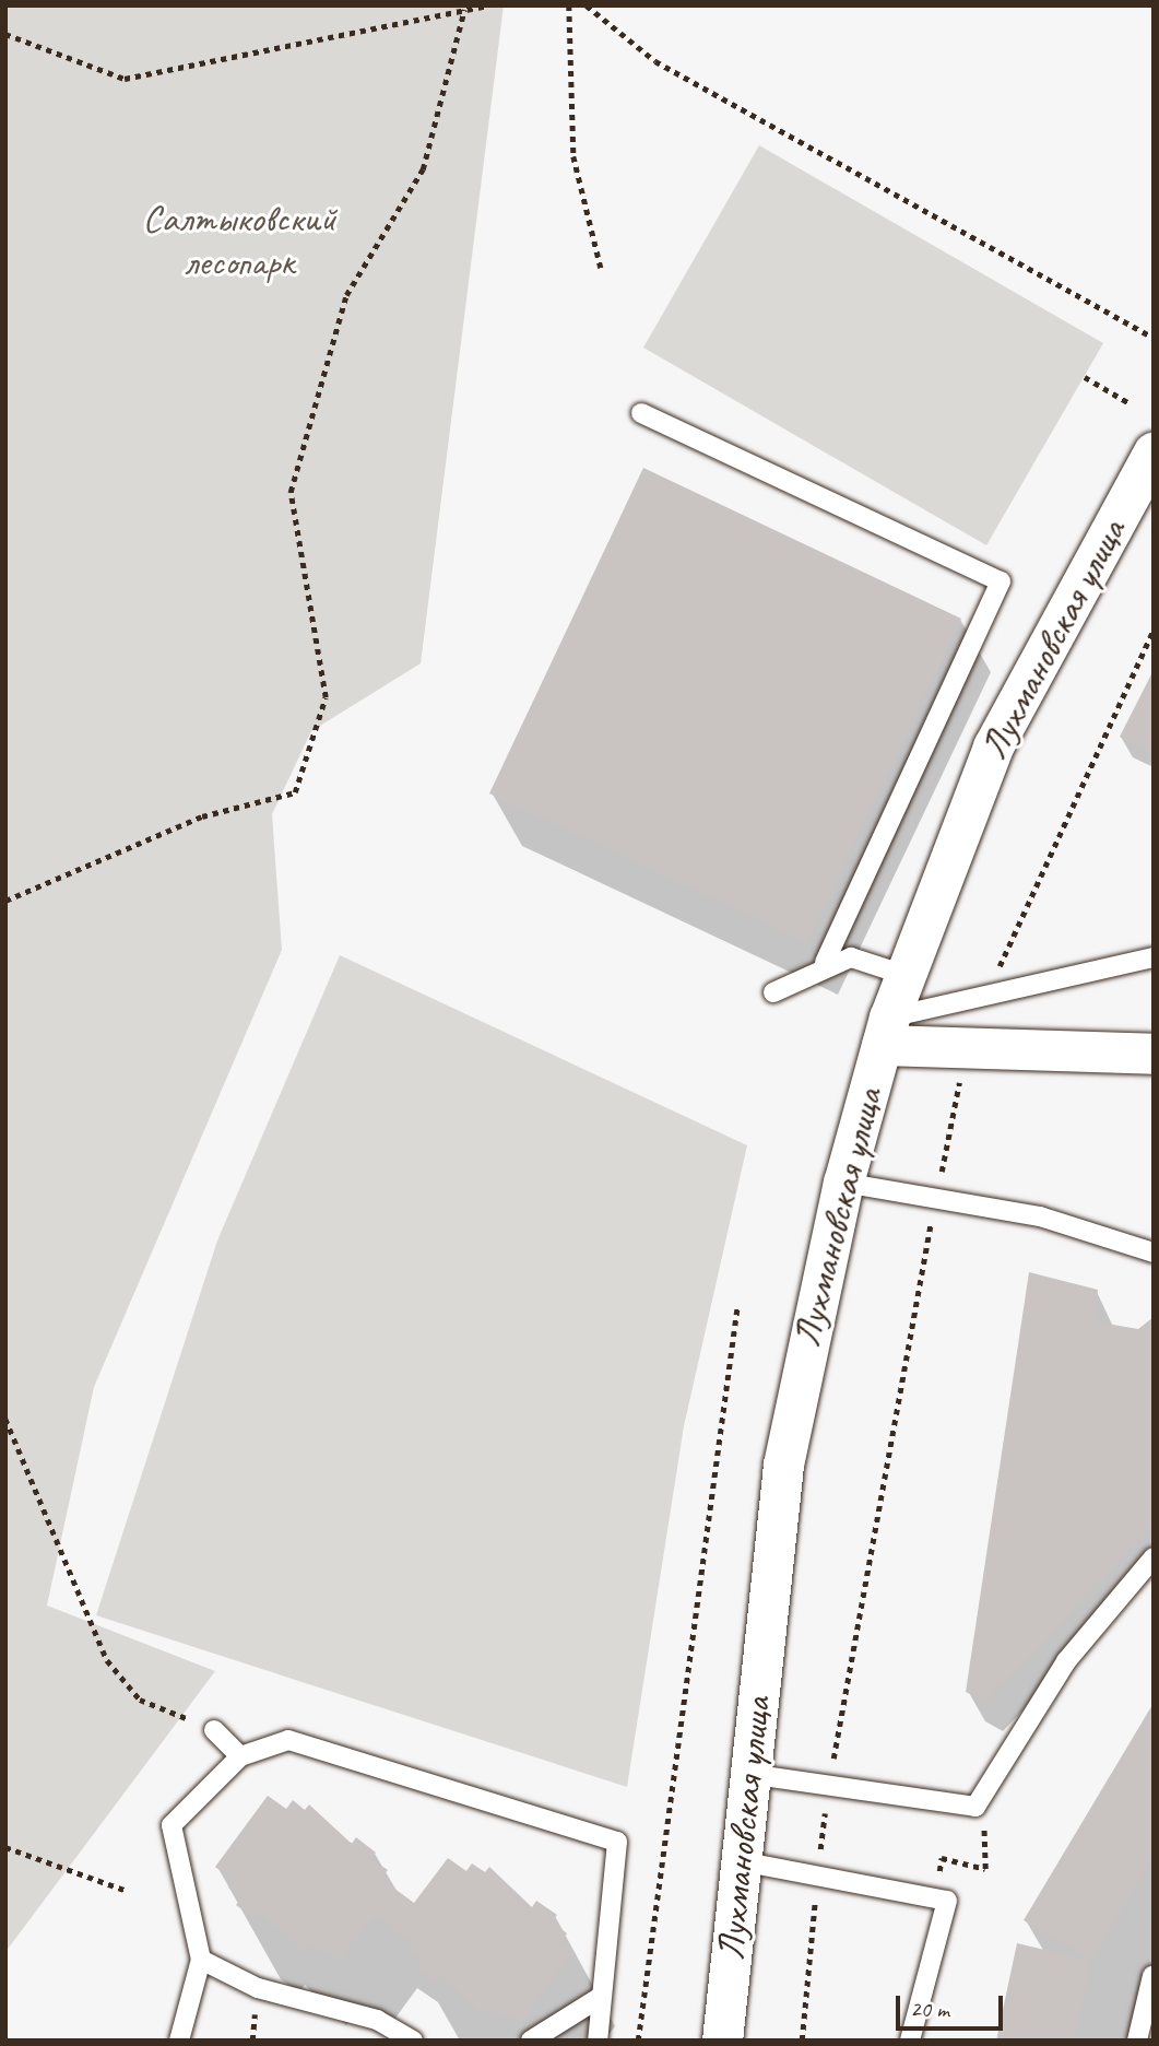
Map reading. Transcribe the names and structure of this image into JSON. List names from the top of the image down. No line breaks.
{"streets":{"street":["Лухмановская улица"]},"parks":["Салтыковский лесопарк"],"scale_bar":"20 m"}
